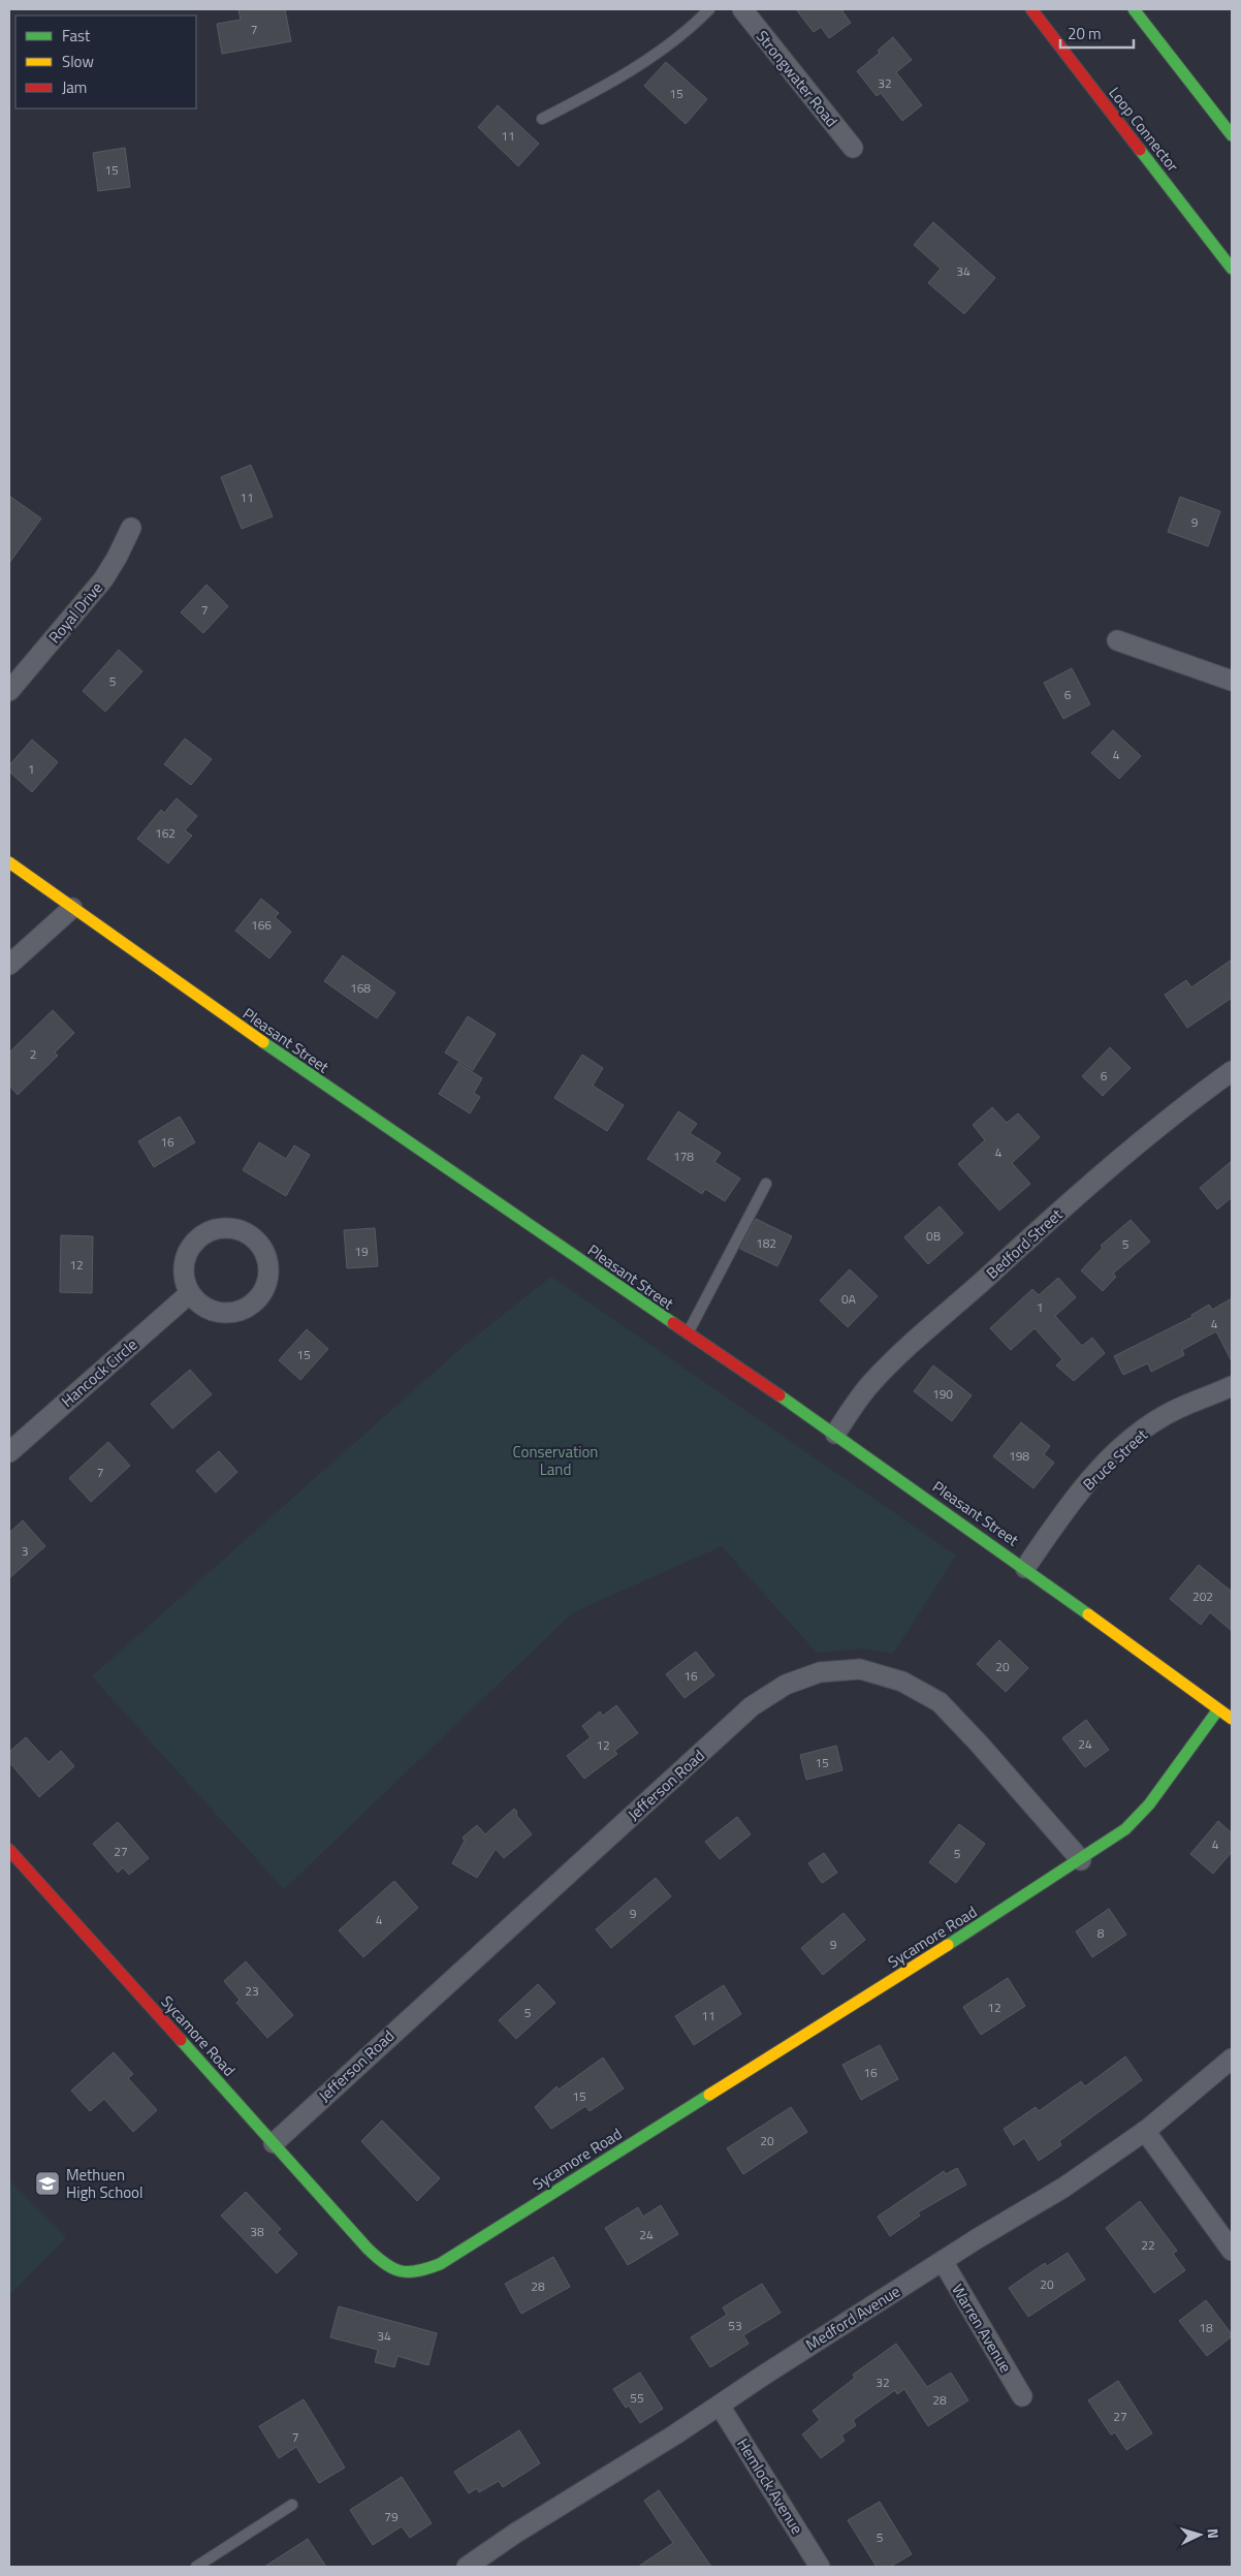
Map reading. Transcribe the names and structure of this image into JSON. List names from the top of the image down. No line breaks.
{"streets":{"main road":["Loop Connector","Pleasant Street","Sycamore Road"],"street":["Strongwater Road","Royal Drive","Bedford Street","Hancock Circle","Bruce Street","Jefferson Road","Medford Avenue","Warren Avenue","Hemlock Avenue"]},"crossings":[["Pleasant Street","Bedford Street"],["Pleasant Street","Bruce Street"],["Pleasant Street","Sycamore Road"],["Jefferson Road","Sycamore Road"],["Medford Avenue","Warren Avenue"],["Medford Avenue","Hemlock Avenue"]],"parks":["Conservation Land"],"places":{"school or university":["Methuen High School"]},"house_numbers":["7","32","15","11","15","34","11","9","7","5","6","4","1","162","166","168","2","6","16","4","178","0B","182","5","19","12","0A","1","4","15","190","198","7","3","202","20","16","24","12","15","4","27","5","9","4","8","9","23","12","5","11","16","15","20","38","24","22","20","28","53","18","34","32","55","28","27","7","79","5"],"legend":["Fast","Slow","Jam"],"scale_bar":"20 m","north":"right"}
